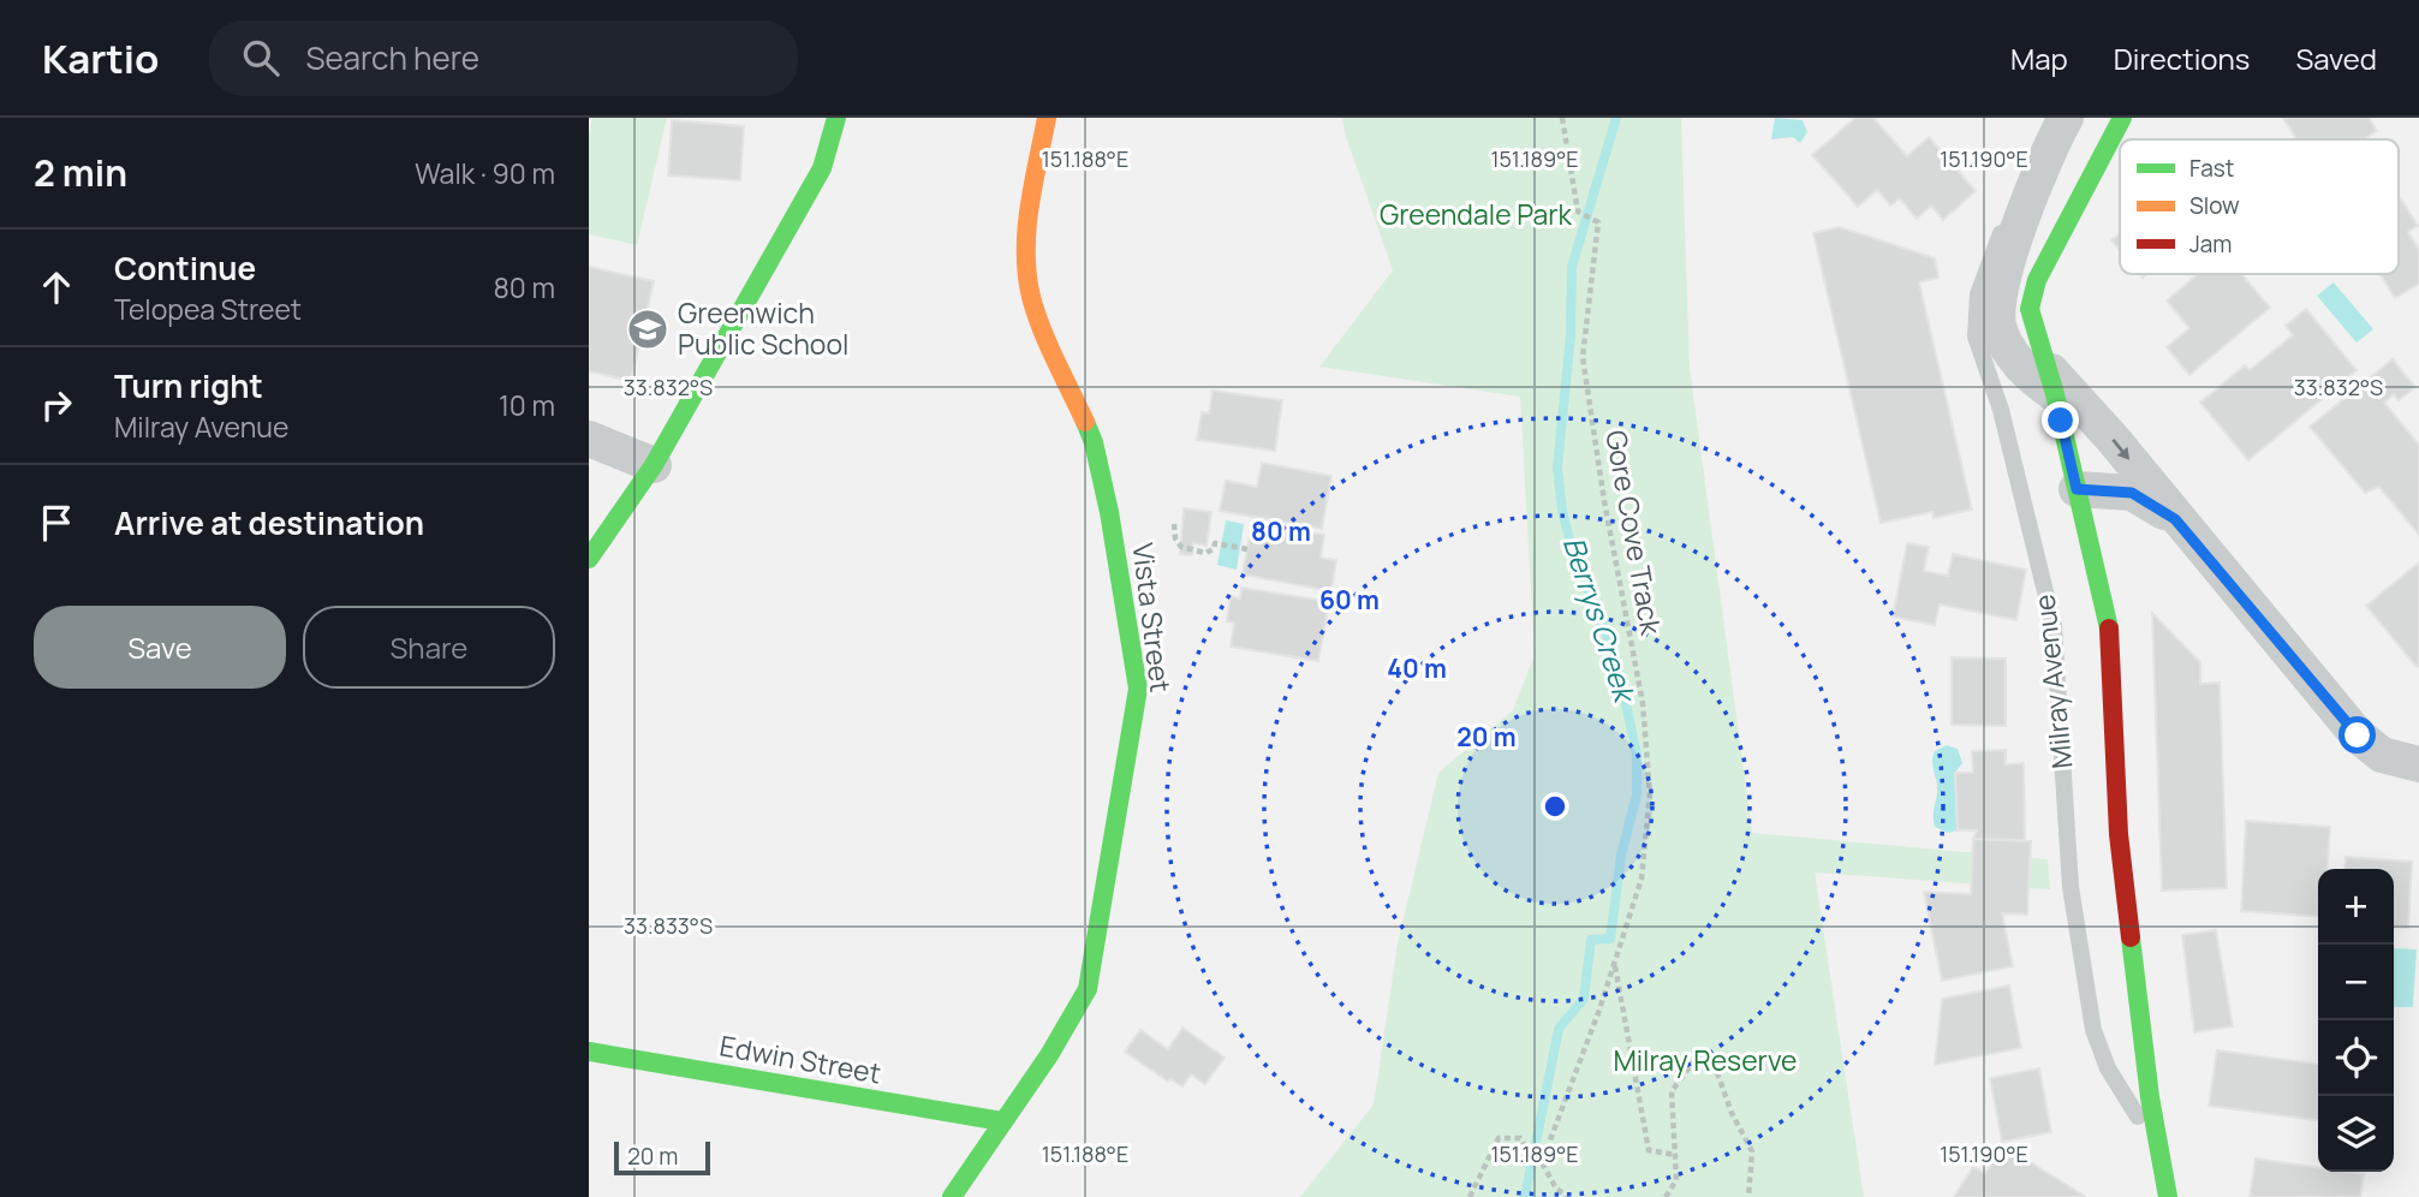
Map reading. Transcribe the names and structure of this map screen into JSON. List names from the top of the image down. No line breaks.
{"streets":{"street":["Vista Street","Milray Avenue","Edwin Street"],"path":["Gore Cove Track"]},"crossings":[["Vista Street","Edwin Street"]],"water":["Berrys Creek"],"parks":["Greendale Park","Milray Reserve"],"places":{"school or university":["Greenwich Public School"]},"legend":["Fast","Slow","Jam"],"scale_bar":"20 m","page":{"header":"Kartio","search":"Search here","nav":["Map","Directions","Saved"],"heading":["2 min","Walk · 90 m"],"list":[["Continue","Telopea Street","80 m"],["Turn right","Milray Avenue","10 m"],"Arrive at destination"],"buttons":["Save","Share"],"map_buttons":["+","−"],"scale":"20 m"},"coordinates":["151.188°E","151.189°E","151.190°E","33.832°S","33.833°S"],"rings":["80 m","60 m","40 m","20 m"]}
